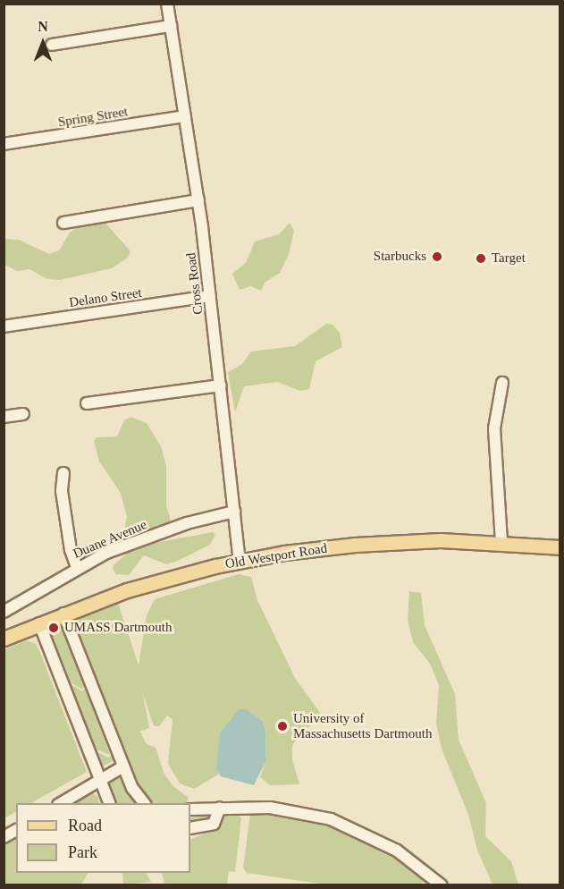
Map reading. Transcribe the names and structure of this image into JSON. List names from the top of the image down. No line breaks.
{"streets":{"main road":["Old Westport Road"],"street":["Spring Street","Cross Road","Delano Street","Duane Avenue"]},"crossings":[["Spring Street","Cross Road"],["Cross Road","Delano Street"],["Cross Road","Duane Avenue"],["Cross Road","Old Westport Road"]],"places":["Starbucks","Target","UMASS Dartmouth","University of Massachusetts Dartmouth"],"legend":["Road","Park"],"north":"top"}
